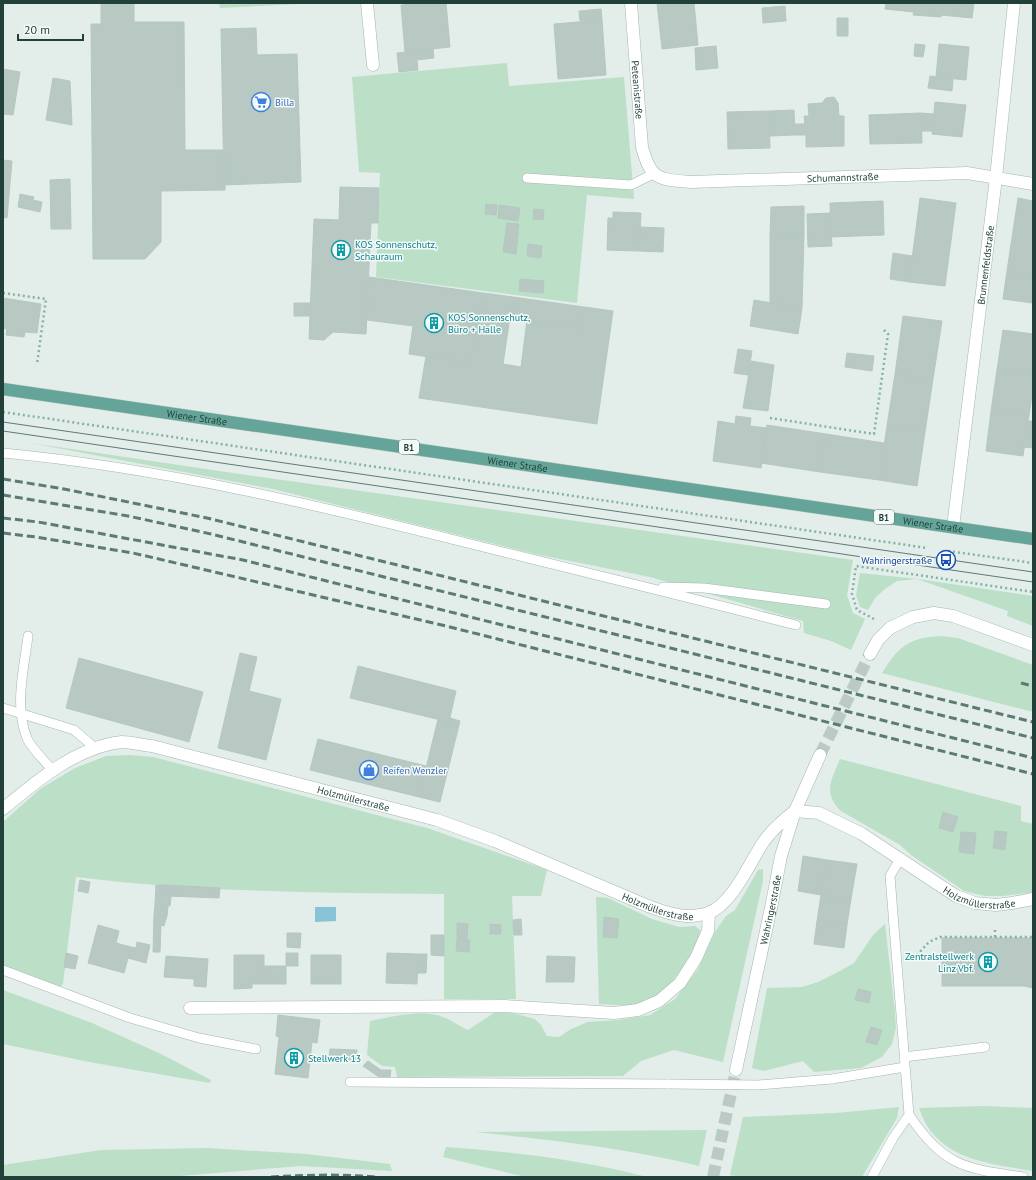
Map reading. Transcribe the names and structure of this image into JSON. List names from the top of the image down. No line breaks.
{"streets":{"main road":["Wiener Straße","B1"],"street":["Peteanistraße","Schumannstraße","Brunnenfeldstraße","Holzmüllerstraße","Wahringerstraße"]},"crossings":[["Peteanistraße","Schumannstraße"],["Schumannstraße","Brunnenfeldstraße"],["Brunnenfeldstraße","Wiener Straße"],["Holzmüllerstraße","Wahringerstraße"]],"places":{"supermarket":["Billa"],"building":["KOS Sonnenschutz, Schauraum","KOS Sonnenschutz, Büro + Halle","Zentralstellwerk Linz Vbf.","Stellwerk 13"],"bus stop":["Wahringerstraße"],"shop":["Reifen Wenzler"]},"scale_bar":"20 m"}
